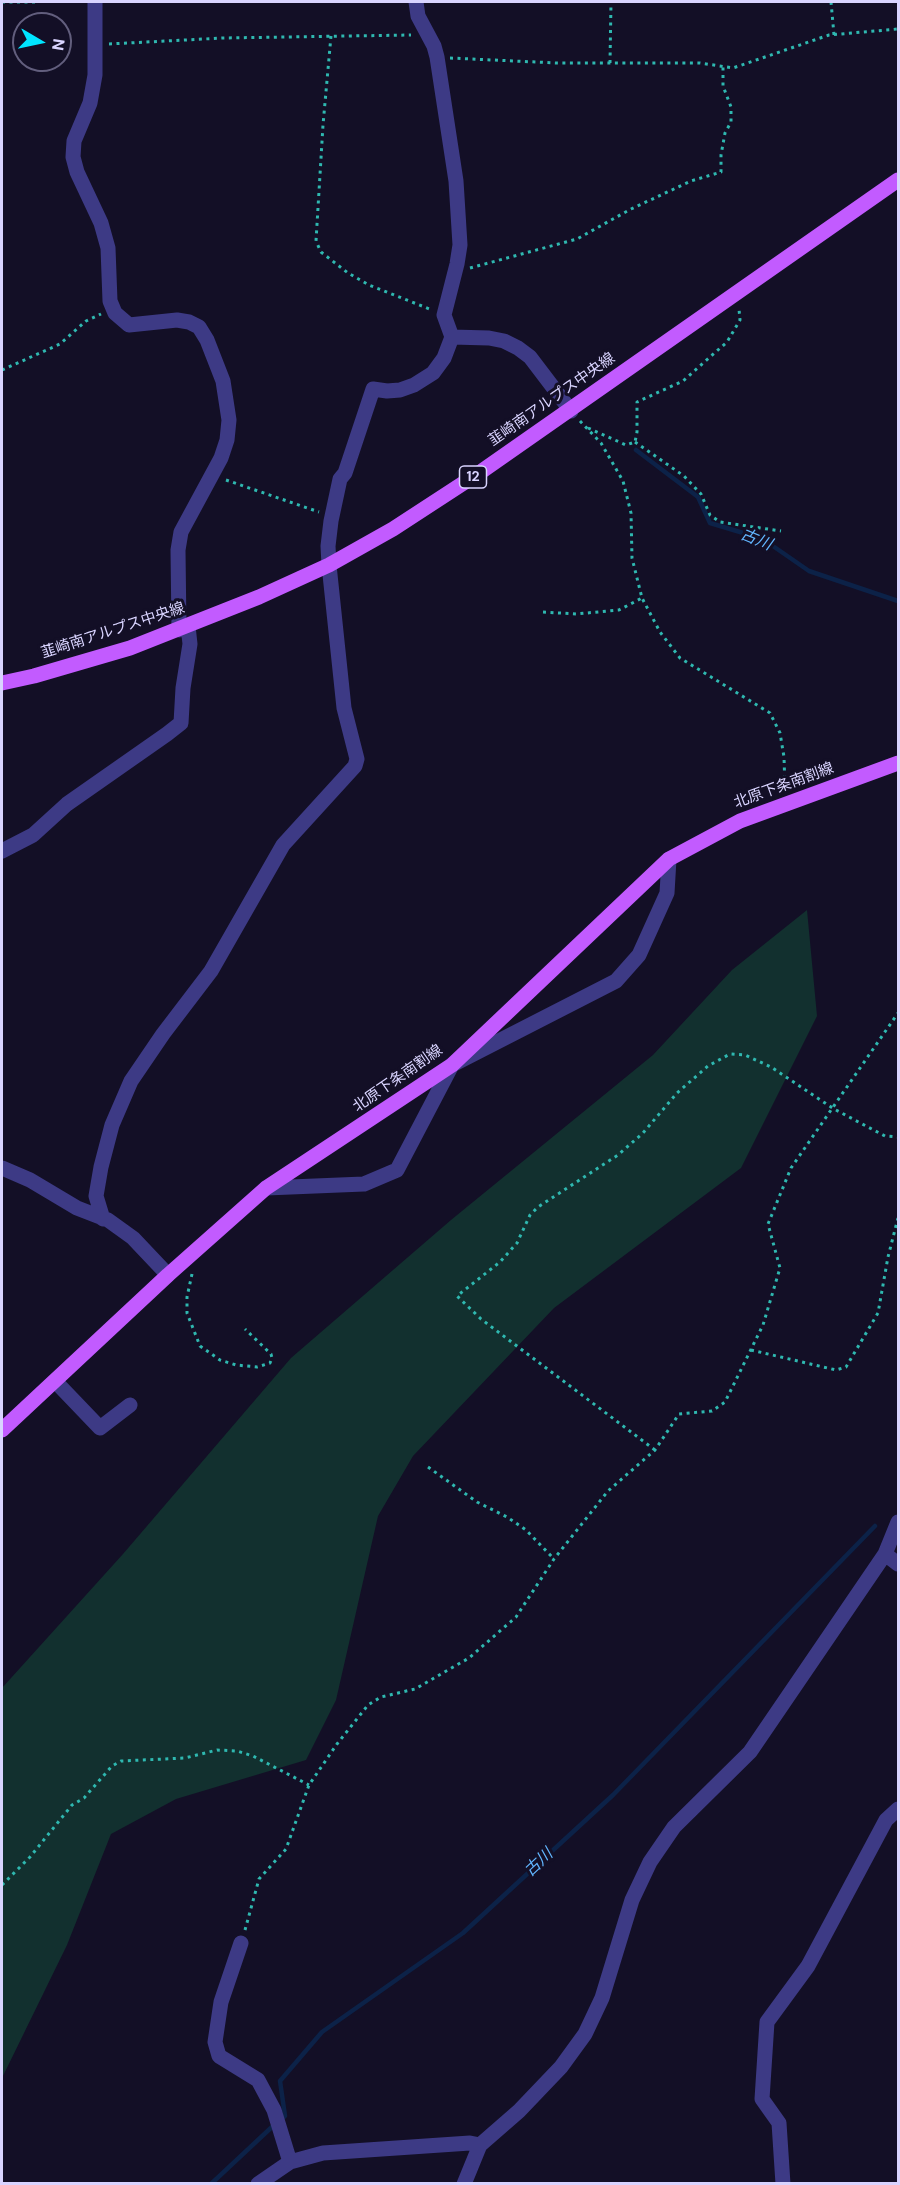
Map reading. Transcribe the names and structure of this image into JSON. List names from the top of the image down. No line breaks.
{"streets":{"main road":["韮崎南アルプス中央線","12","北原下条南割線"]},"water":["古川"],"north":"right"}
